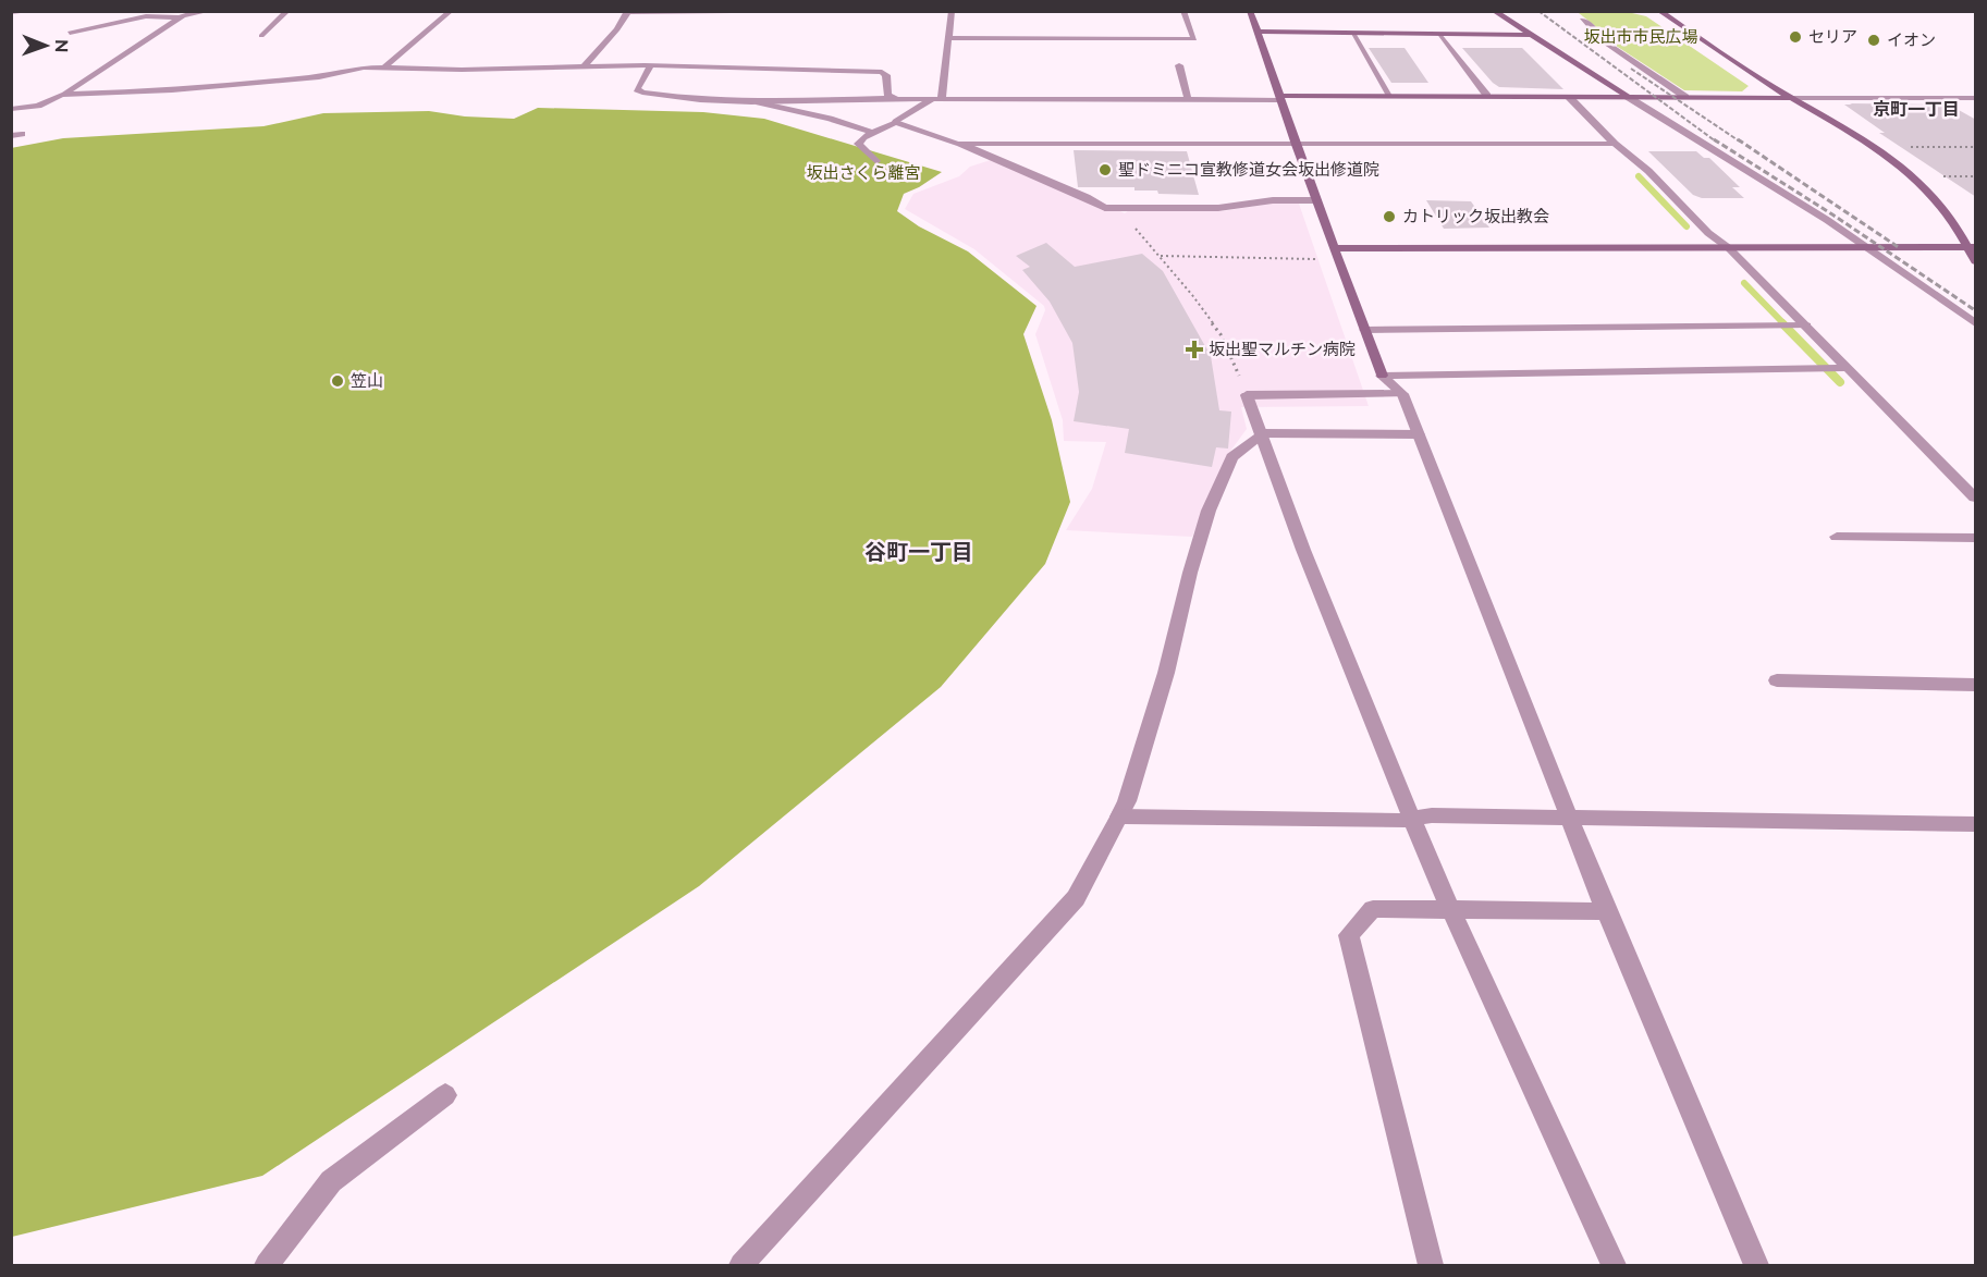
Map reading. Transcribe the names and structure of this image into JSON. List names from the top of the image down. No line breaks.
{"districts":["京町一丁目","谷町一丁目"],"parks":["坂出市市民広場","坂出さくら離宮"],"places":{"other":["セリア","イオン","聖ドミニコ宣教修道女会坂出修道院","カトリック坂出教会","笠山"],"health":["坂出聖マルチン病院"]},"north":"right"}
